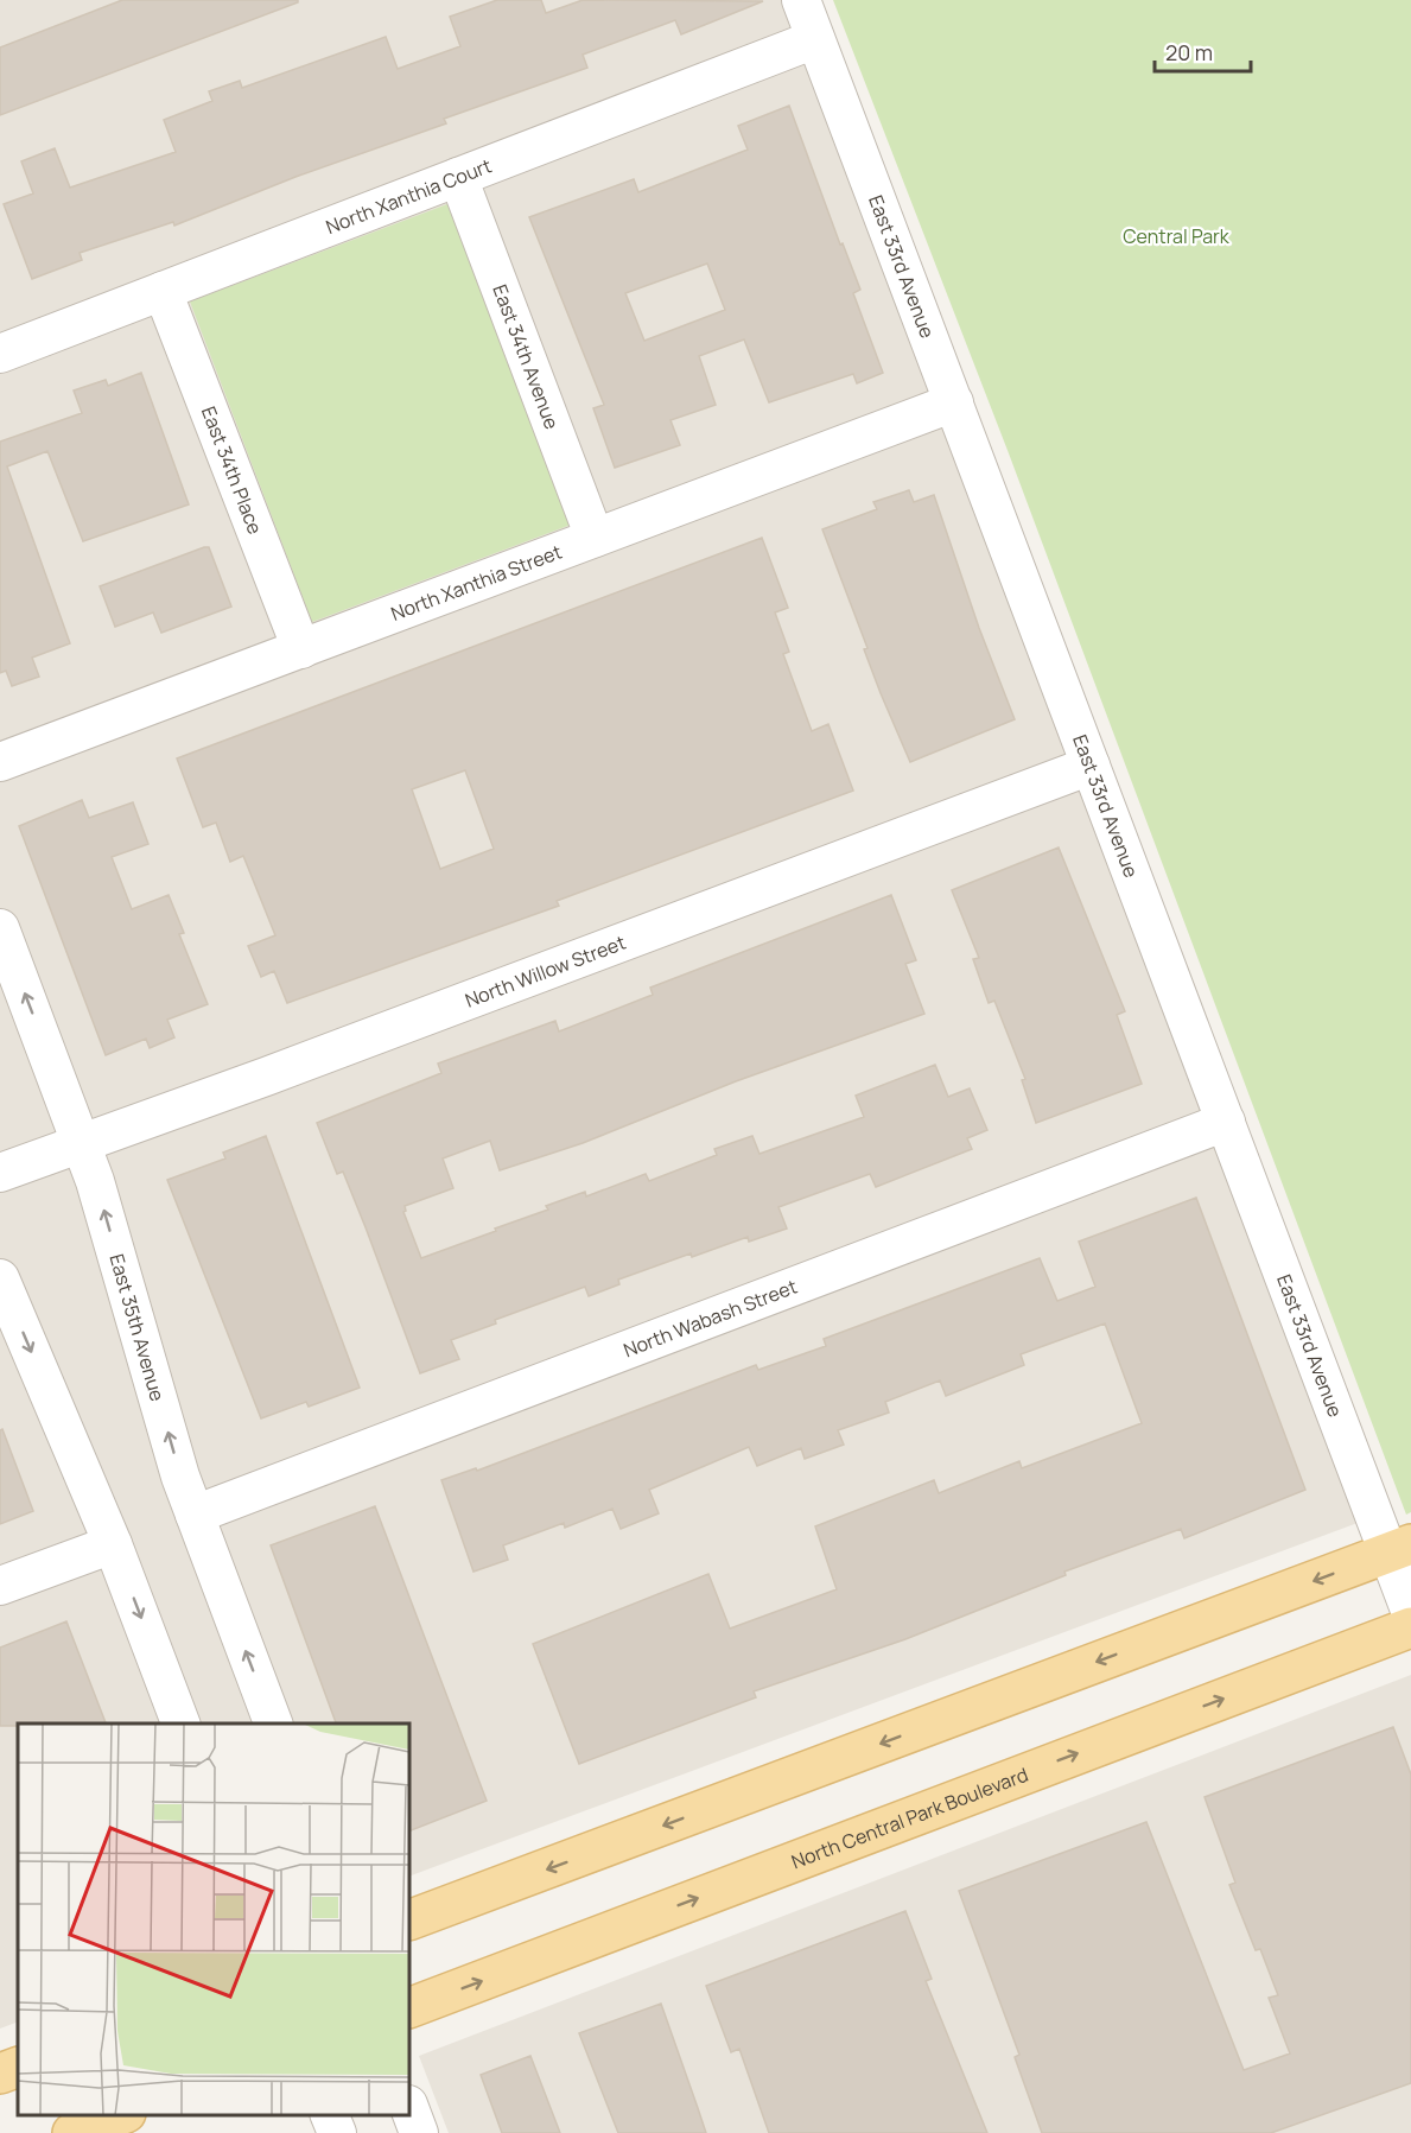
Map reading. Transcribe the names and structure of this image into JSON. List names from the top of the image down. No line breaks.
{"streets":{"main road":["North Central Park Boulevard"],"street":["North Xanthia Court","East 33rd Avenue","East 34th Avenue","East 34th Place","North Xanthia Street","North Willow Street","North Wabash Street","East 35th Avenue"]},"crossings":[["North Xanthia Court","East 33rd Avenue"],["North Xanthia Court","East 34th Avenue"],["North Xanthia Court","East 34th Place"],["East 33rd Avenue","North Xanthia Street"],["East 33rd Avenue","North Willow Street"],["East 33rd Avenue","North Wabash Street"],["East 34th Avenue","North Xanthia Street"],["East 34th Place","North Xanthia Street"],["North Willow Street","East 35th Avenue"],["North Wabash Street","East 35th Avenue"]],"parks":["Central Park"],"scale_bar":"20 m"}
